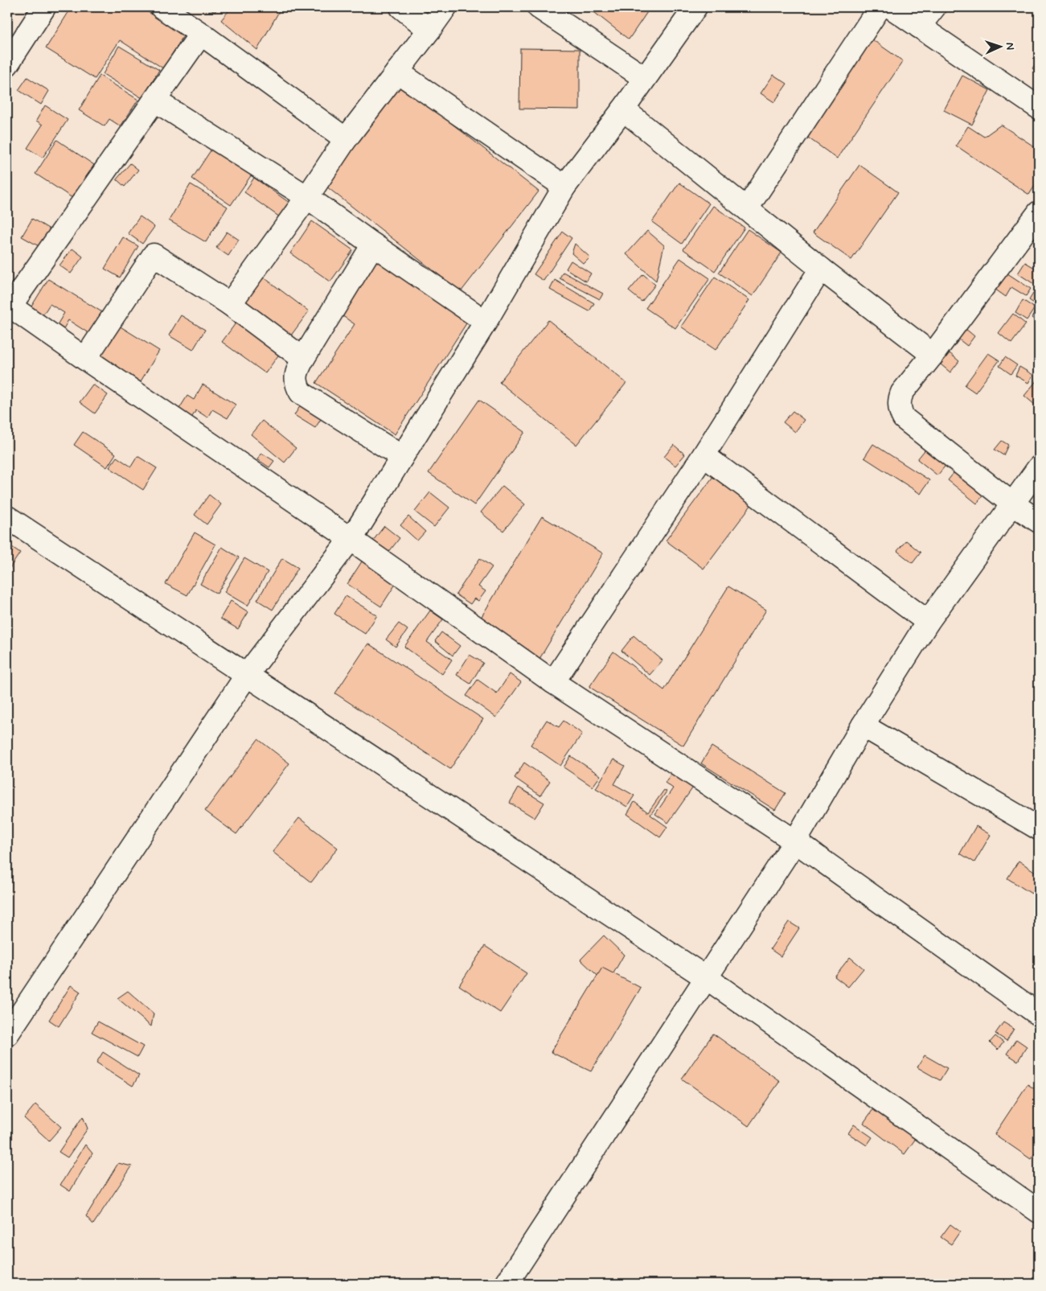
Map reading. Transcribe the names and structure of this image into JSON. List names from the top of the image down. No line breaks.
{"north":"right"}
